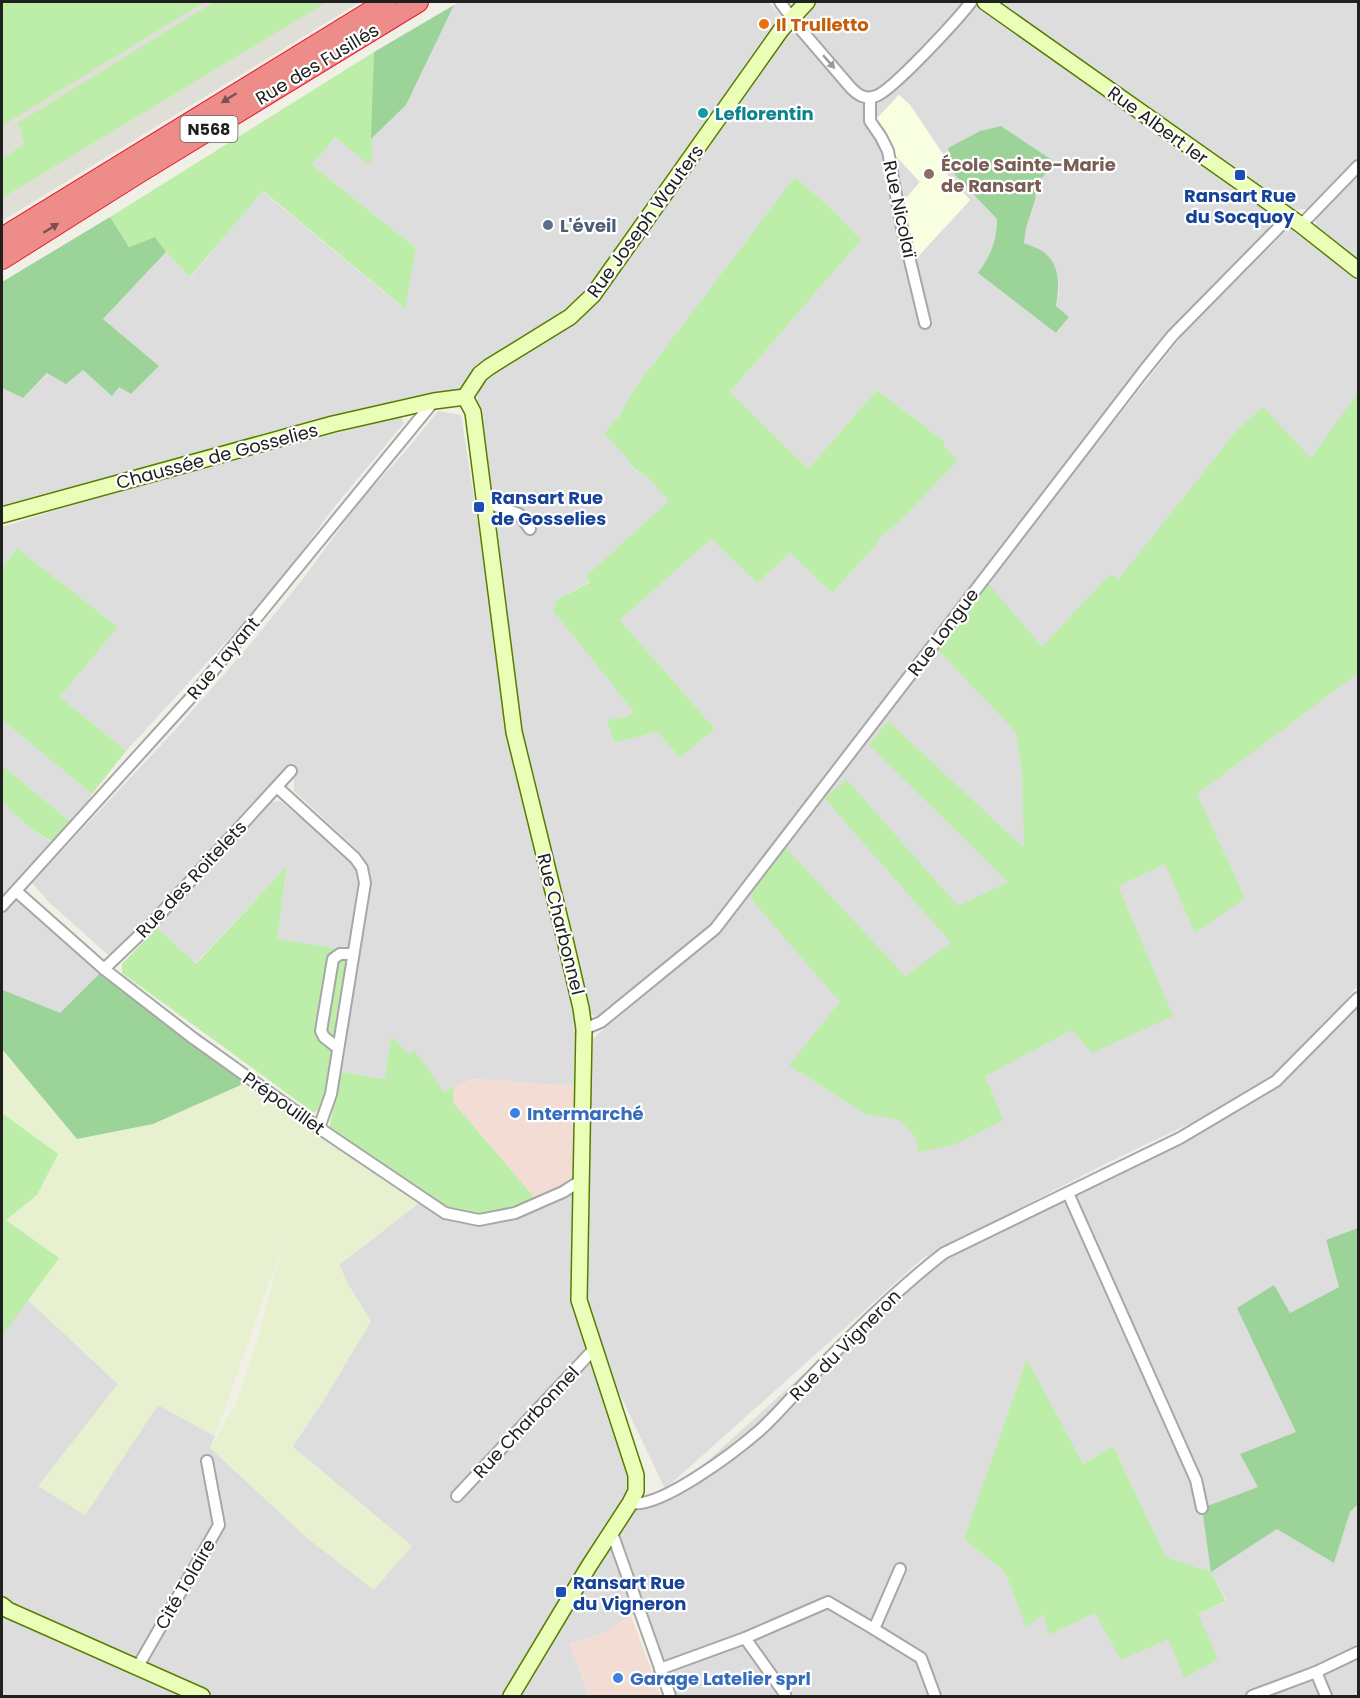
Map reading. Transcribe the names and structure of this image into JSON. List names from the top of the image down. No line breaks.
{"streets":{"highway":["Rue des Fusillés","N568"],"street":["Rue Albert Ier","Rue Nicolaï","Rue Joseph Wauters","Chaussée de Gosselies","Rue Longue","Rue Tayant","Rue des Roitelets","Rue Charbonnel","Prépouillet","Rue du Vigneron","Cité Tolaire"]},"crossings":[["Rue Albert Ier","Rue Longue"],["Rue Joseph Wauters","Rue Charbonnel"],["Chaussée de Gosselies","Rue Tayant"],["Rue Longue","Rue Charbonnel"],["Rue Tayant","Prépouillet"],["Rue des Roitelets","Prépouillet"],["Rue Charbonnel","Prépouillet"],["Rue Charbonnel","Rue du Vigneron"]],"places":{"other":["Il Trulletto","Leflorentin","École Sainte-Marie de Ransart","L'éveil","Intermarché","Garage Latelier sprl"],"transit":["Ransart Rue du Socquoy","Ransart Rue de Gosselies","Ransart Rue du Vigneron"]}}
